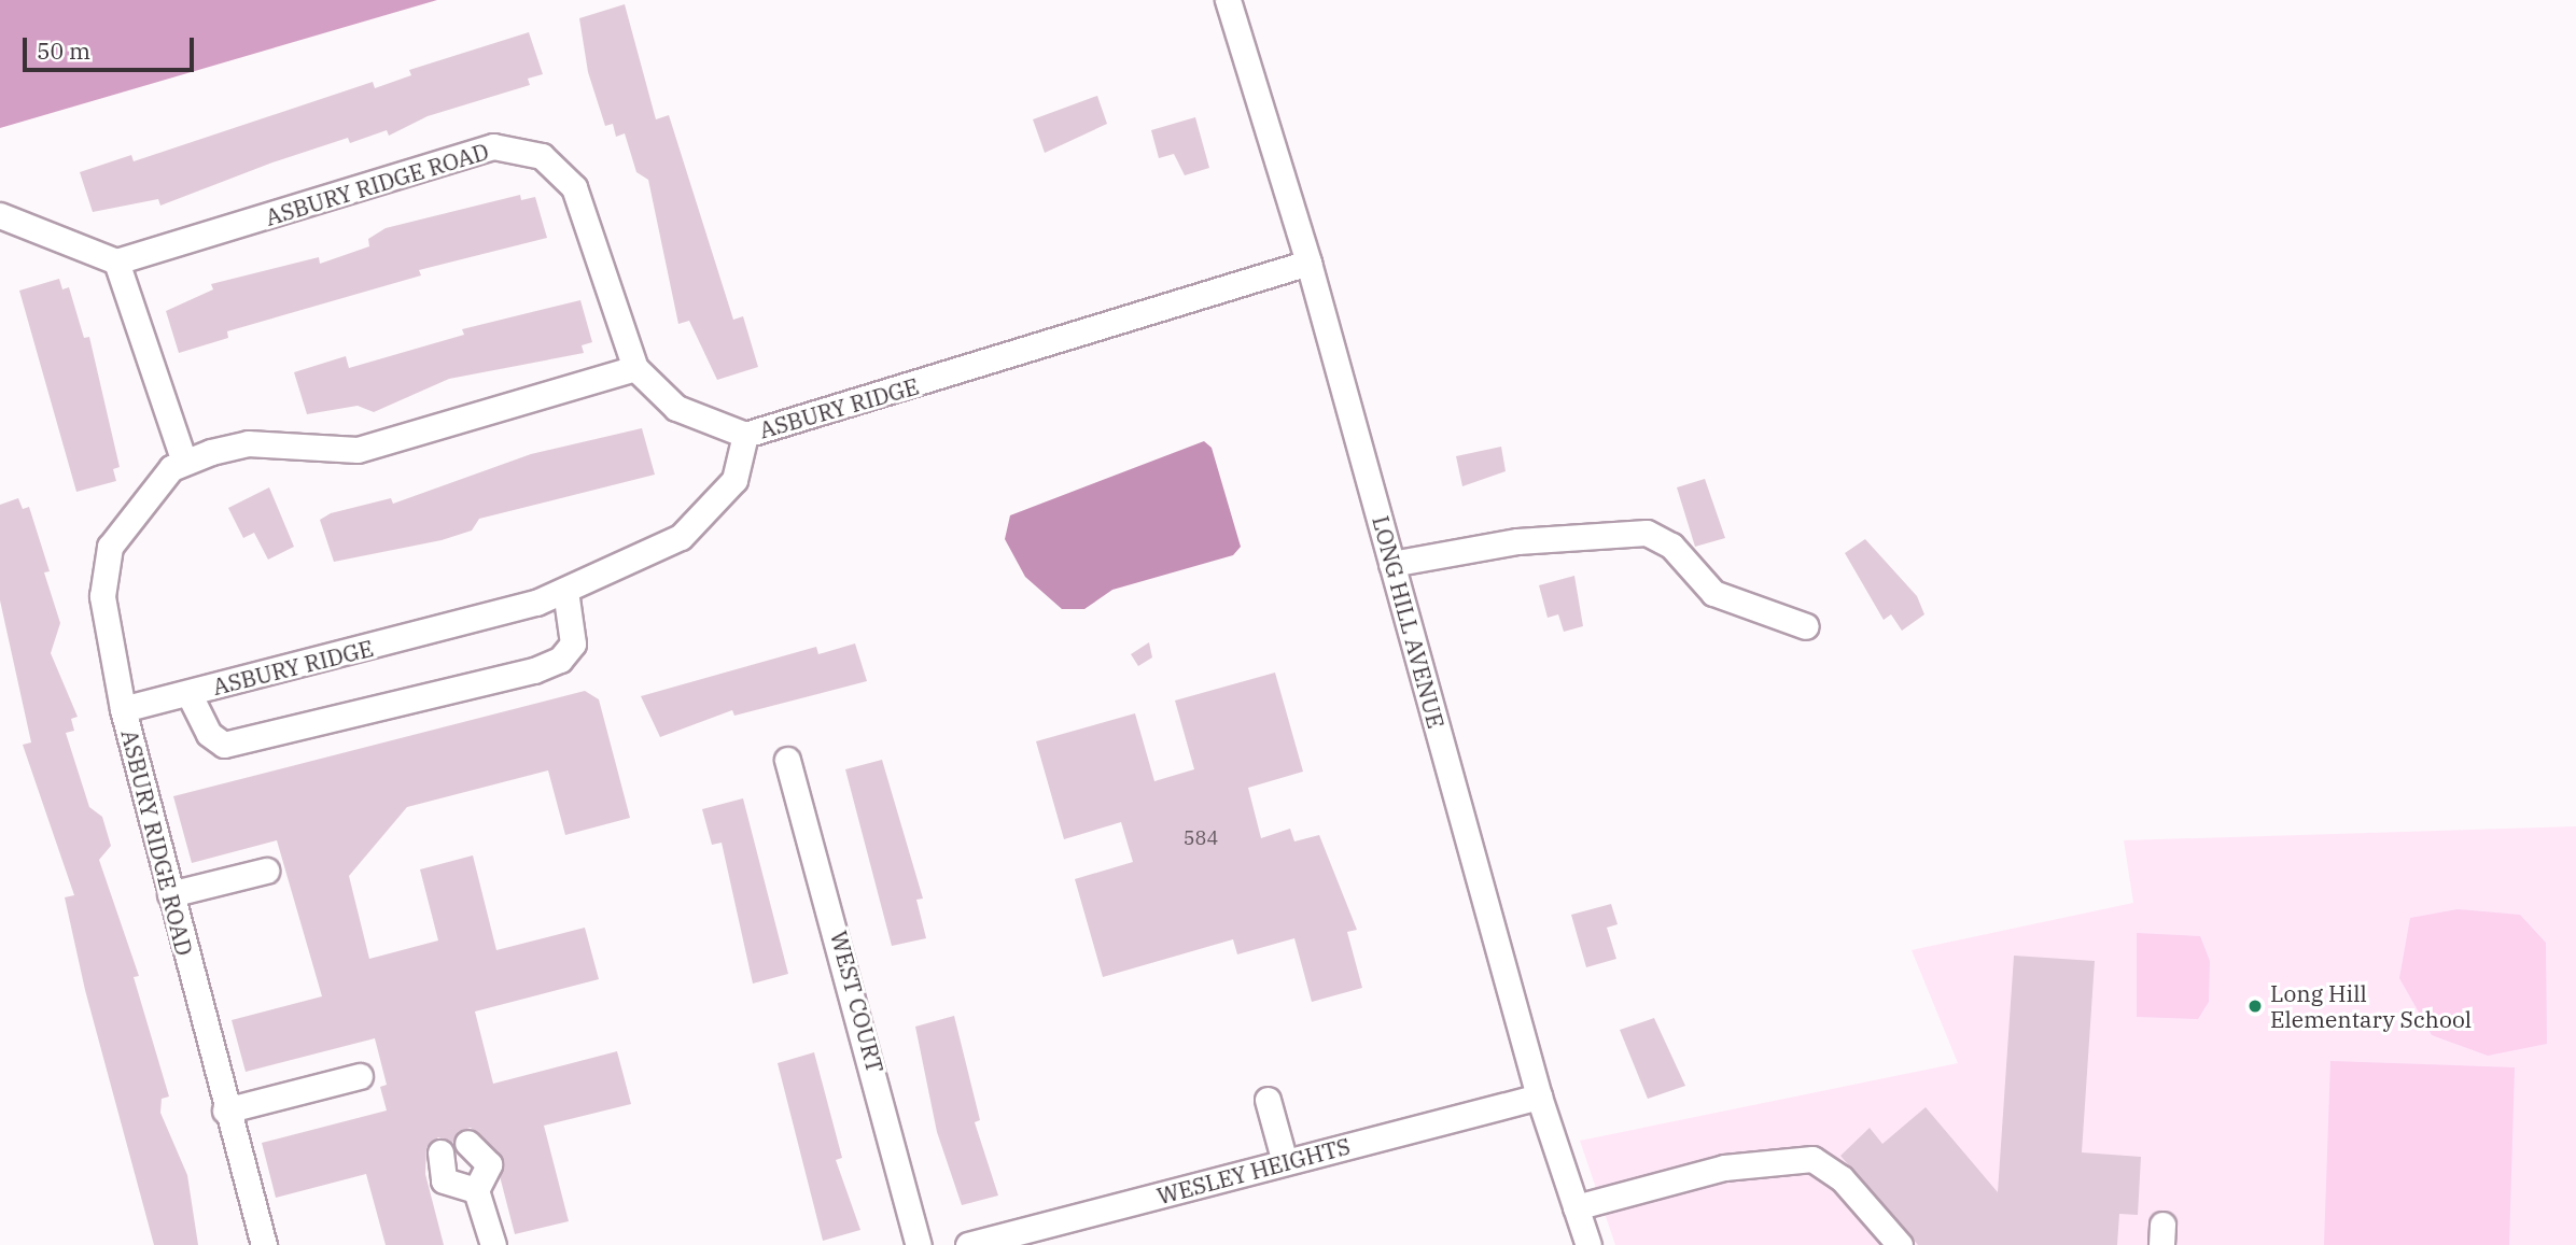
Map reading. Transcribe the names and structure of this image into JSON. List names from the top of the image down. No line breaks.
{"streets":{"street":["ASBURY RIDGE ROAD","ASBURY RIDGE","LONG HILL AVENUE","WEST COURT","WESLEY HEIGHTS"]},"crossings":[["ASBURY RIDGE ROAD","ASBURY RIDGE"],["ASBURY RIDGE","LONG HILL AVENUE"],["LONG HILL AVENUE","WESLEY HEIGHTS"]],"places":["Long Hill Elementary School"],"house_numbers":["584"],"scale_bar":"50 m"}
